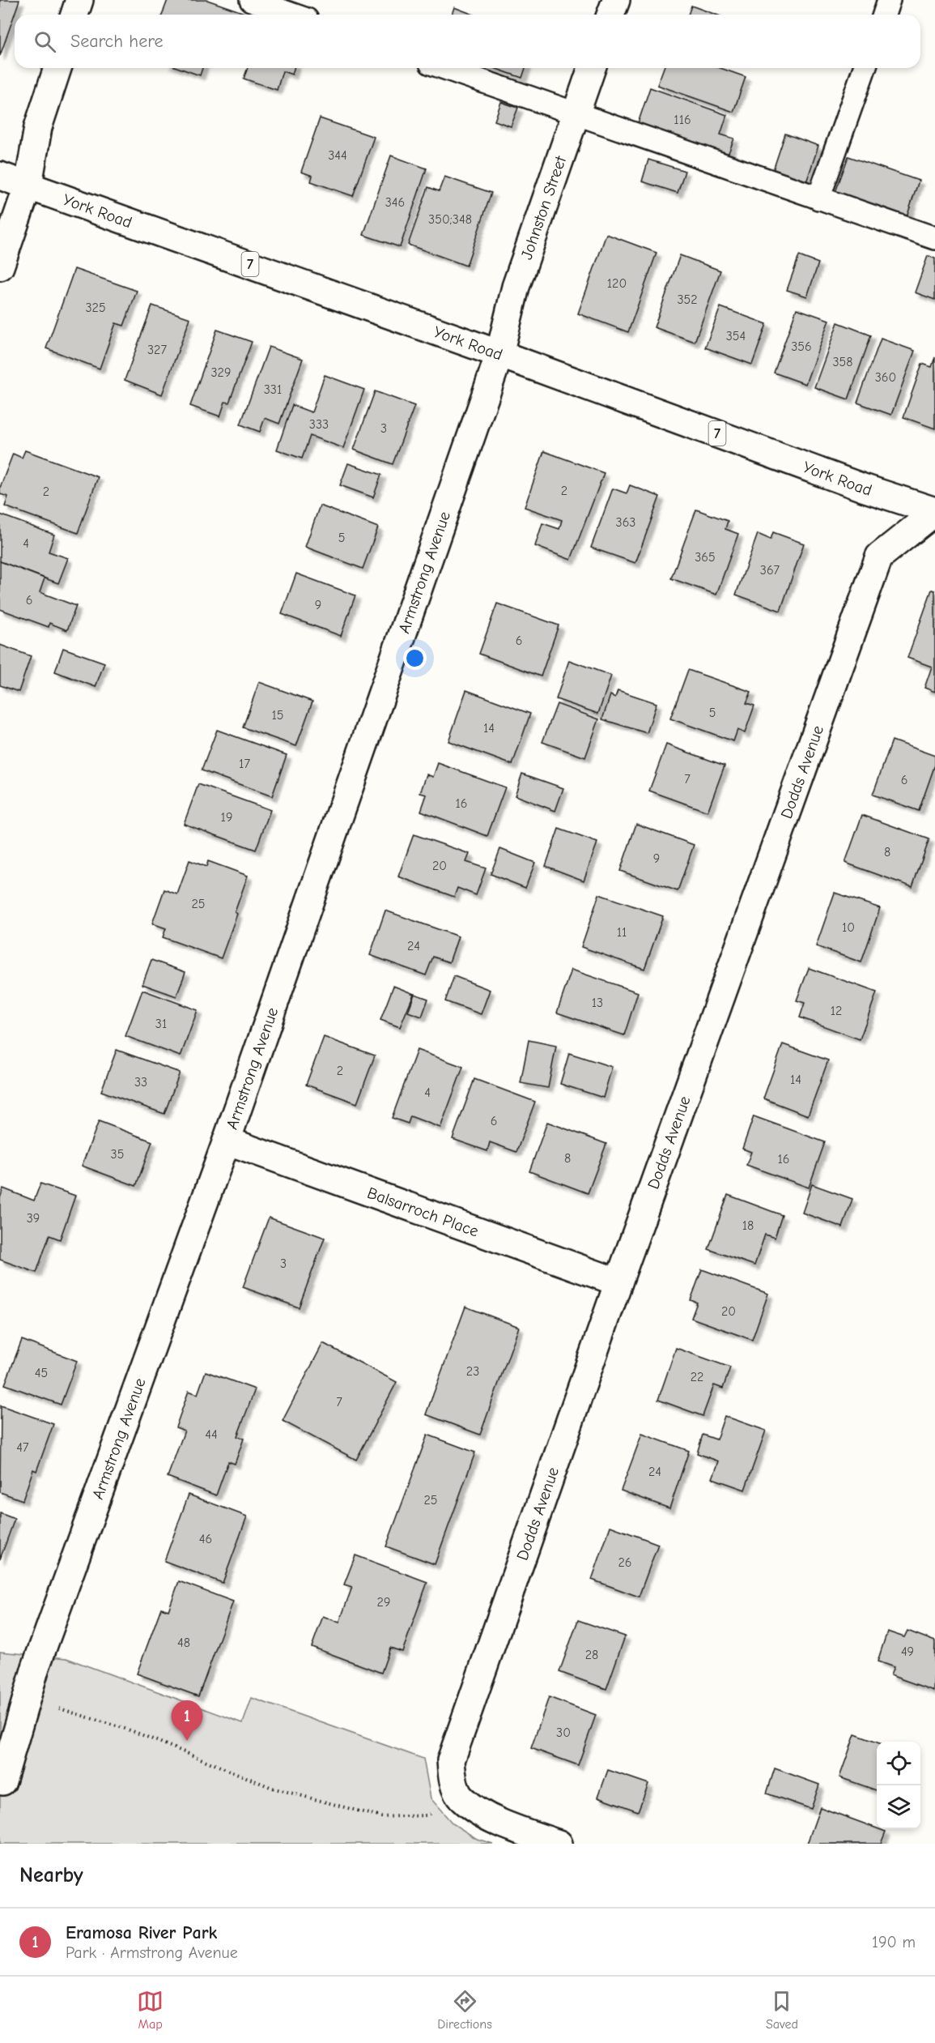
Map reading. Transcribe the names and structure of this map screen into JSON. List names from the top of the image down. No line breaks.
{"streets":{"street":["Johnston Street","York Road","7","Armstrong Avenue","Dodds Avenue","Balsarroch Place"]},"crossings":[["Johnston Street","York Road"],["Johnston Street","Armstrong Avenue"],["York Road","Armstrong Avenue"],["York Road","Dodds Avenue"],["Armstrong Avenue","Balsarroch Place"],["Dodds Avenue","Balsarroch Place"]],"house_numbers":["116","344","346","350;348","120","352","325","354","356","327","358","329","360","331","333","3","2","2","363","5","4","365","367","6","9","6","5","15","14","17","7","6","16","19","8","9","20","25","10","11","24","13","12","31","2","14","33","4","6","35","8","16","39","18","3","20","23","45","22","7","44","47","24","25","46","26","29","48","49","28","30"],"page":{"search":"Search here","pins":"1","heading":"Nearby","list":[{"mark":"1","name":"Eramosa River Park","note":"Park · Armstrong Avenue","value":"190 m"}],"nav":["Map","Directions","Saved"]}}
